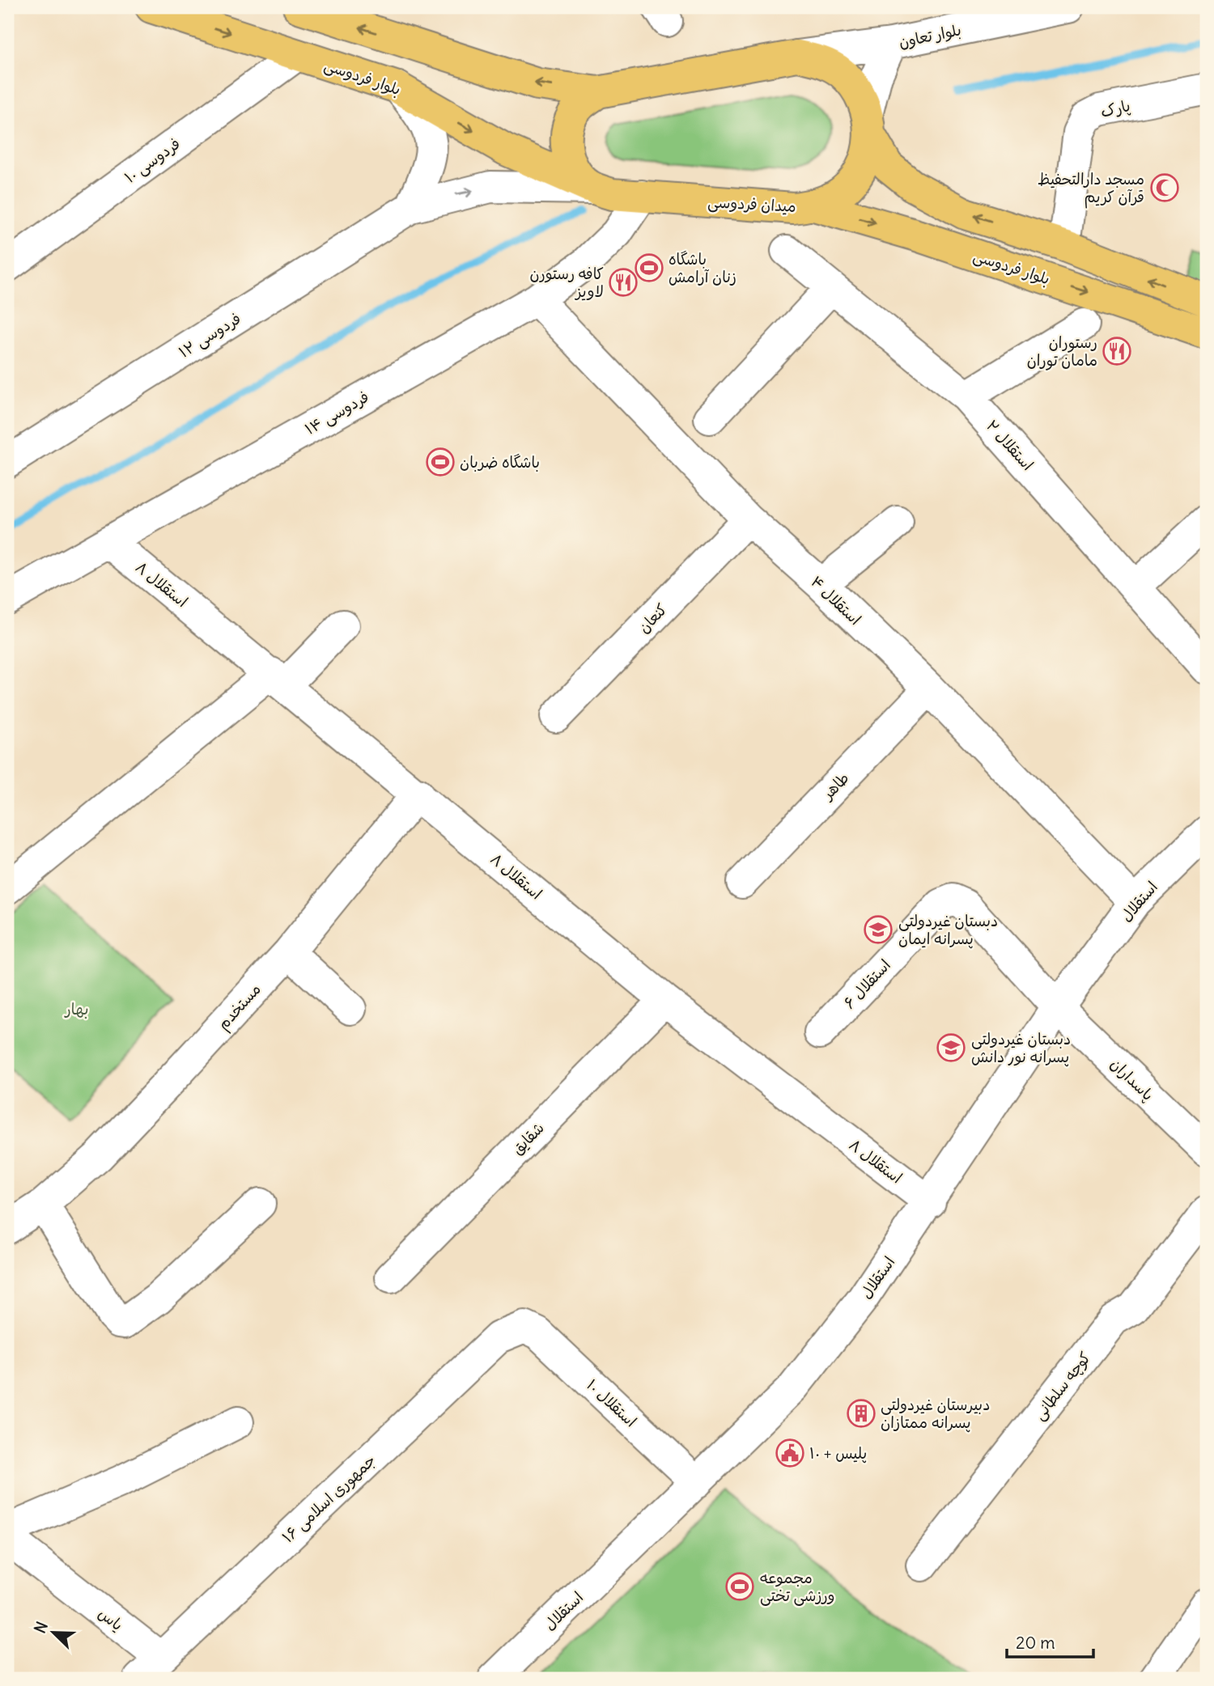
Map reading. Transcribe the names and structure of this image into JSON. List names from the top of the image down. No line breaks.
{"streets":{"main road":["بلوار فردوسی","میدان فردوسی"],"street":["بلوار تعاون","پارک","فردوسی ۱۰","فردوسی ۱۲","فردوسی ۱۴","استقلال ۲","استقلال ۸","استقلال ۴","کنعان","طاهر","استقلال","استقلال ۶","مستخدم","پاسداران","شقایق","کوچه سلطانی","استقلال ۱۰","جمهوری اسلامی ۱۶","یاس"]},"crossings":[["بلوار فردوسی","فردوسی ۱۰"],["بلوار فردوسی","میدان فردوسی"],["بلوار فردوسی","فردوسی ۱۲"],["میدان فردوسی","فردوسی ۱۲"],["میدان فردوسی","فردوسی ۱۴"],["فردوسی ۱۴","استقلال ۸"],["فردوسی ۱۴","استقلال ۴"],["استقلال ۸","استقلال"],["استقلال ۸","مستخدم"],["استقلال ۸","شقایق"],["استقلال ۴","کنعان"],["استقلال ۴","طاهر"],["استقلال ۴","استقلال"],["استقلال","استقلال ۶"],["استقلال","پاسداران"],["استقلال","استقلال ۱۰"],["استقلال ۶","پاسداران"],["استقلال ۱۰","جمهوری اسلامی ۱۶"],["جمهوری اسلامی ۱۶","یاس"]],"parks":["بهار"],"places":{"mosque":["مسجد دارالتحفیظ قرآن کریم"],"sports":["باشگاه زنان آرامش","باشگاه ضربان","مجموعه ورزشی تختی"],"restaurant":["کافه رستورن لاویز","رستوران مامان توران"],"school or university":["دبستان غیردولتی پسرانه ایمان","دبستان غیردولتی پسرانه نور دانش"],"building":["دبیرستان غیردولتی پسرانه ممتازان"],"public building":["پلیس + ۱۰"]},"scale_bar":"20 m","north":"top left"}
